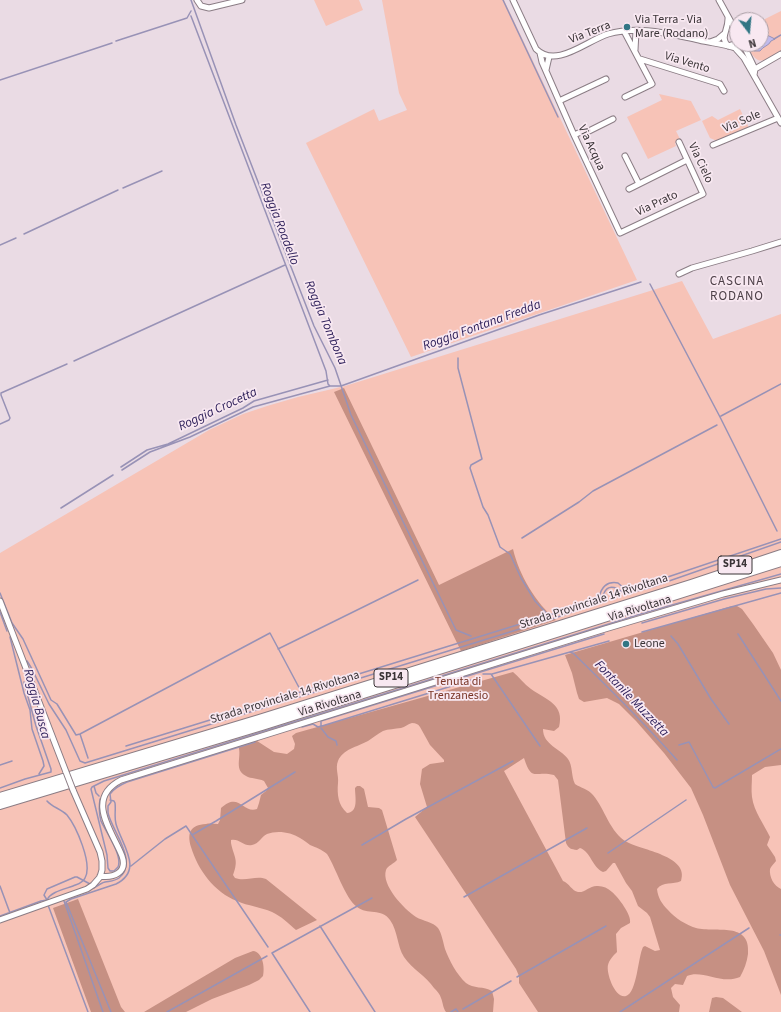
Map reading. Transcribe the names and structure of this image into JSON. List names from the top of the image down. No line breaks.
{"streets":{"highway":["SP14","Strada Provinciale 14 Rivoltana"],"street":["Via Terra","Via Vento","Via Sole","Via Acqua","Via Cielo","Via Prato","Via Rivoltana"]},"crossings":[["Via Terra","Via Sole"],["Via Acqua","Via Prato"],["Via Cielo","Via Prato"],["SP14","Strada Provinciale 14 Rivoltana"]],"districts":["CASCINA RODANO"],"water":["Roggia Roadello","Roggia Tombona","Roggia Fontana Fredda","Roggia Crocetta","Fontanile Muzzetta","Roggia Busca"],"parks":["Tenuta di Trenzanesio"],"places":["Via Terra - Via Mare (Rodano)","Leone"],"north":"bottom"}
